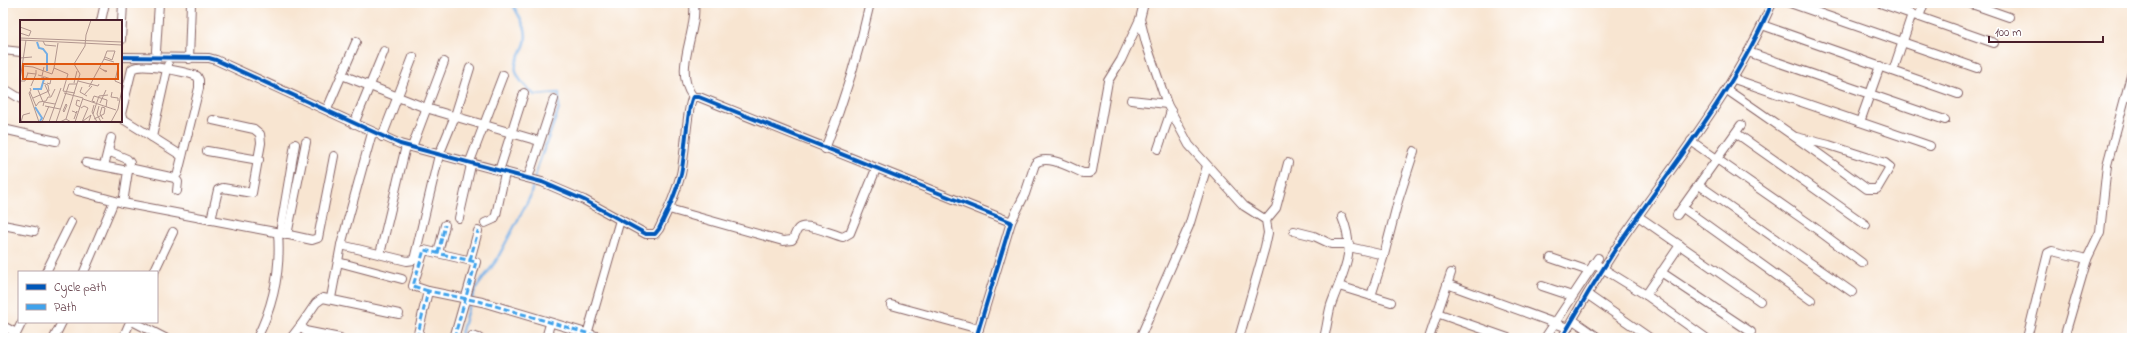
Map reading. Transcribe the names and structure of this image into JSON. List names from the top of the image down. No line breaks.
{"legend":["Cycle path","Path"],"scale_bar":"100 m"}
